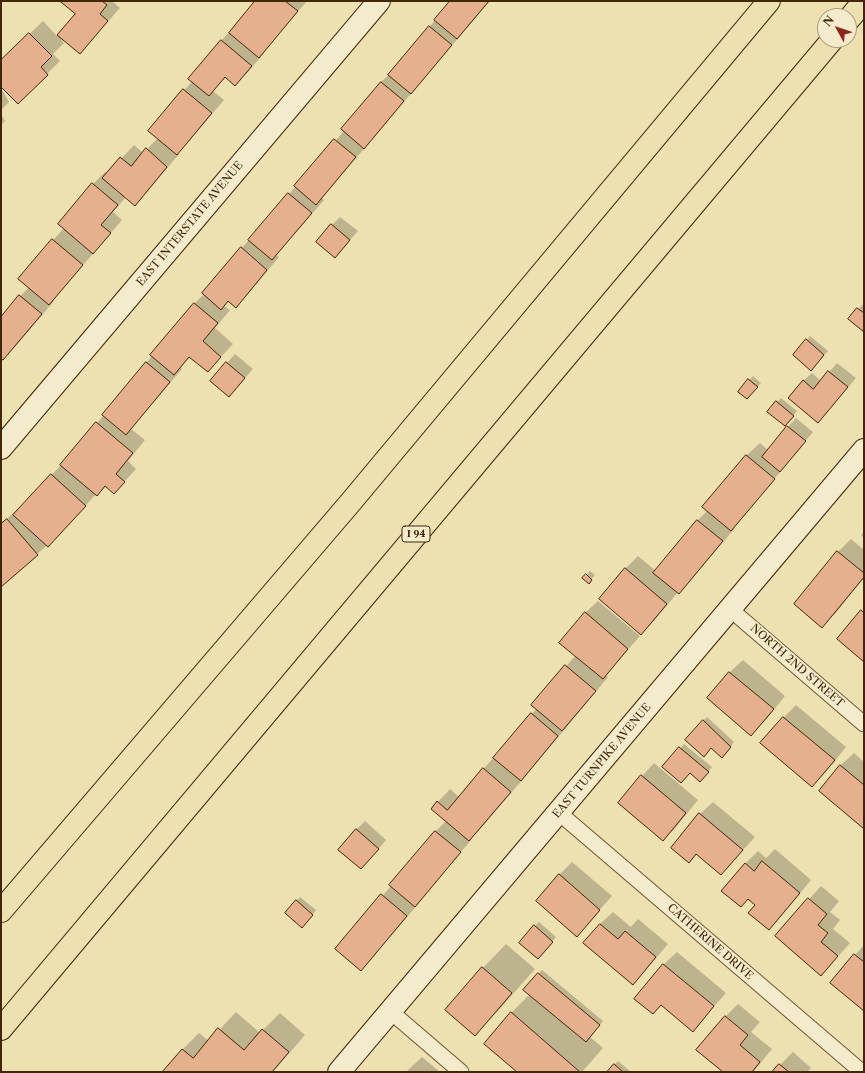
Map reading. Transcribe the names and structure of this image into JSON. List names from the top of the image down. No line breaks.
{"streets":{"highway":["I 94"],"street":["EAST INTERSTATE AVENUE","NORTH 2ND STREET","EAST TURNPIKE AVENUE","CATHERINE DRIVE"]},"crossings":[["NORTH 2ND STREET","EAST TURNPIKE AVENUE"],["EAST TURNPIKE AVENUE","CATHERINE DRIVE"]],"north":"top left"}
